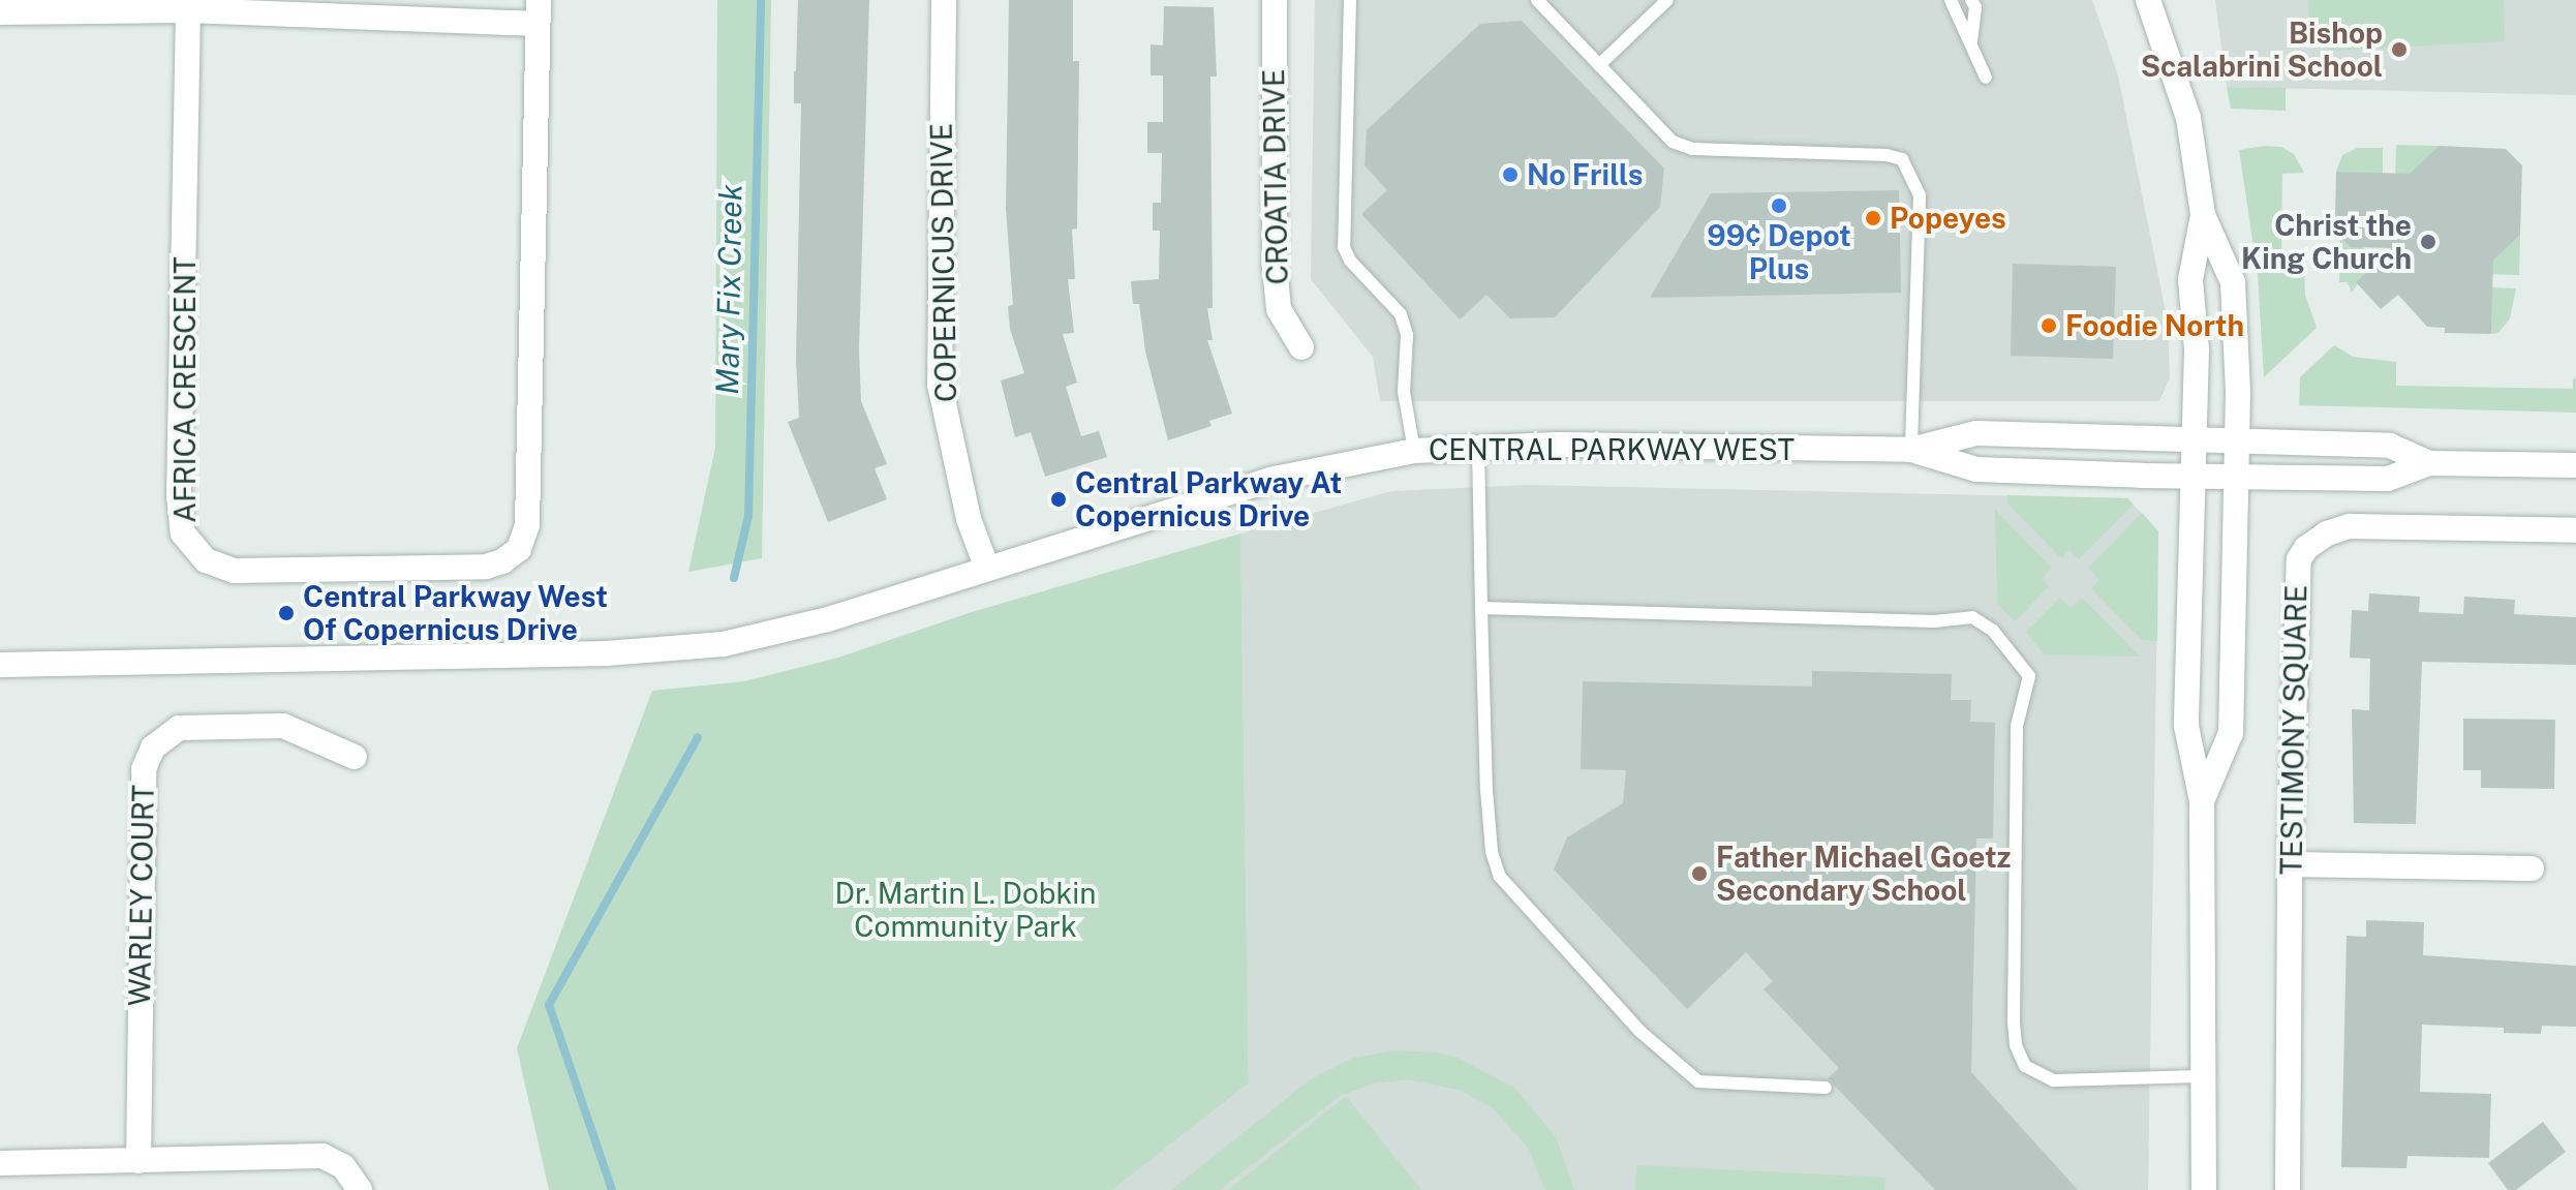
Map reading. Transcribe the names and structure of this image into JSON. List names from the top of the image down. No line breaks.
{"streets":{"street":["CROATIA DRIVE","COPERNICUS DRIVE","AFRICA CRESCENT","CENTRAL PARKWAY WEST","TESTIMONY SQUARE","WARLEY COURT"]},"crossings":[["COPERNICUS DRIVE","CENTRAL PARKWAY WEST"]],"water":["Mary Fix Creek"],"parks":["Dr. Martin L. Dobkin Community Park"],"places":["Bishop Scalabrini School","No Frills","99¢ Depot Plus","Popeyes","Christ the King Church","Foodie North","Central Parkway At Copernicus Drive","Central Parkway West Of Copernicus Drive","Father Michael Goetz Secondary School"]}
